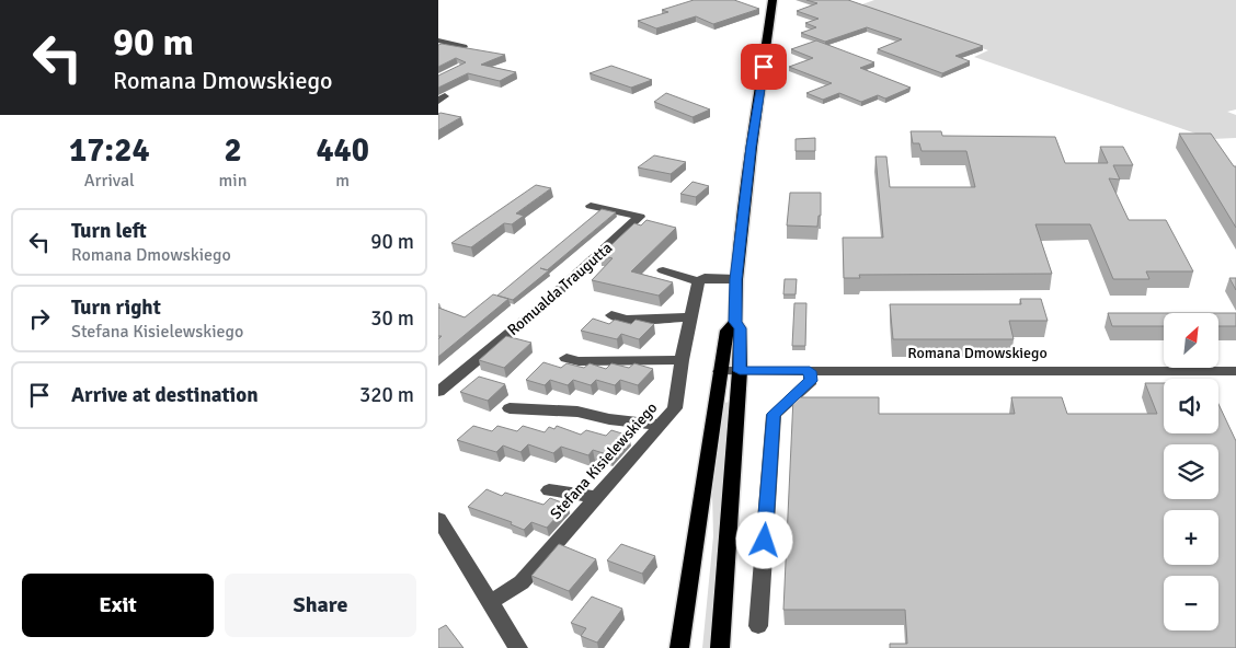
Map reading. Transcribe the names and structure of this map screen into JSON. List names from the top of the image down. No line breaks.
{"streets":{"street":["Romualda Traugutta","Romana Dmowskiego","Stefana Kisielewskiego"]},"north":"top right","page":{"turn":["90 m","Romana Dmowskiego"],"eta":["17:24","Arrival","2","min","440","m"],"list":[{"name":"Turn left","note":"Romana Dmowskiego","value":"90 m"},{"name":"Turn right","note":"Stefana Kisielewskiego","value":"30 m"},{"name":"Arrive at destination","value":"320 m"}],"map_buttons":["+","−"],"buttons":["Exit","Share"]}}
